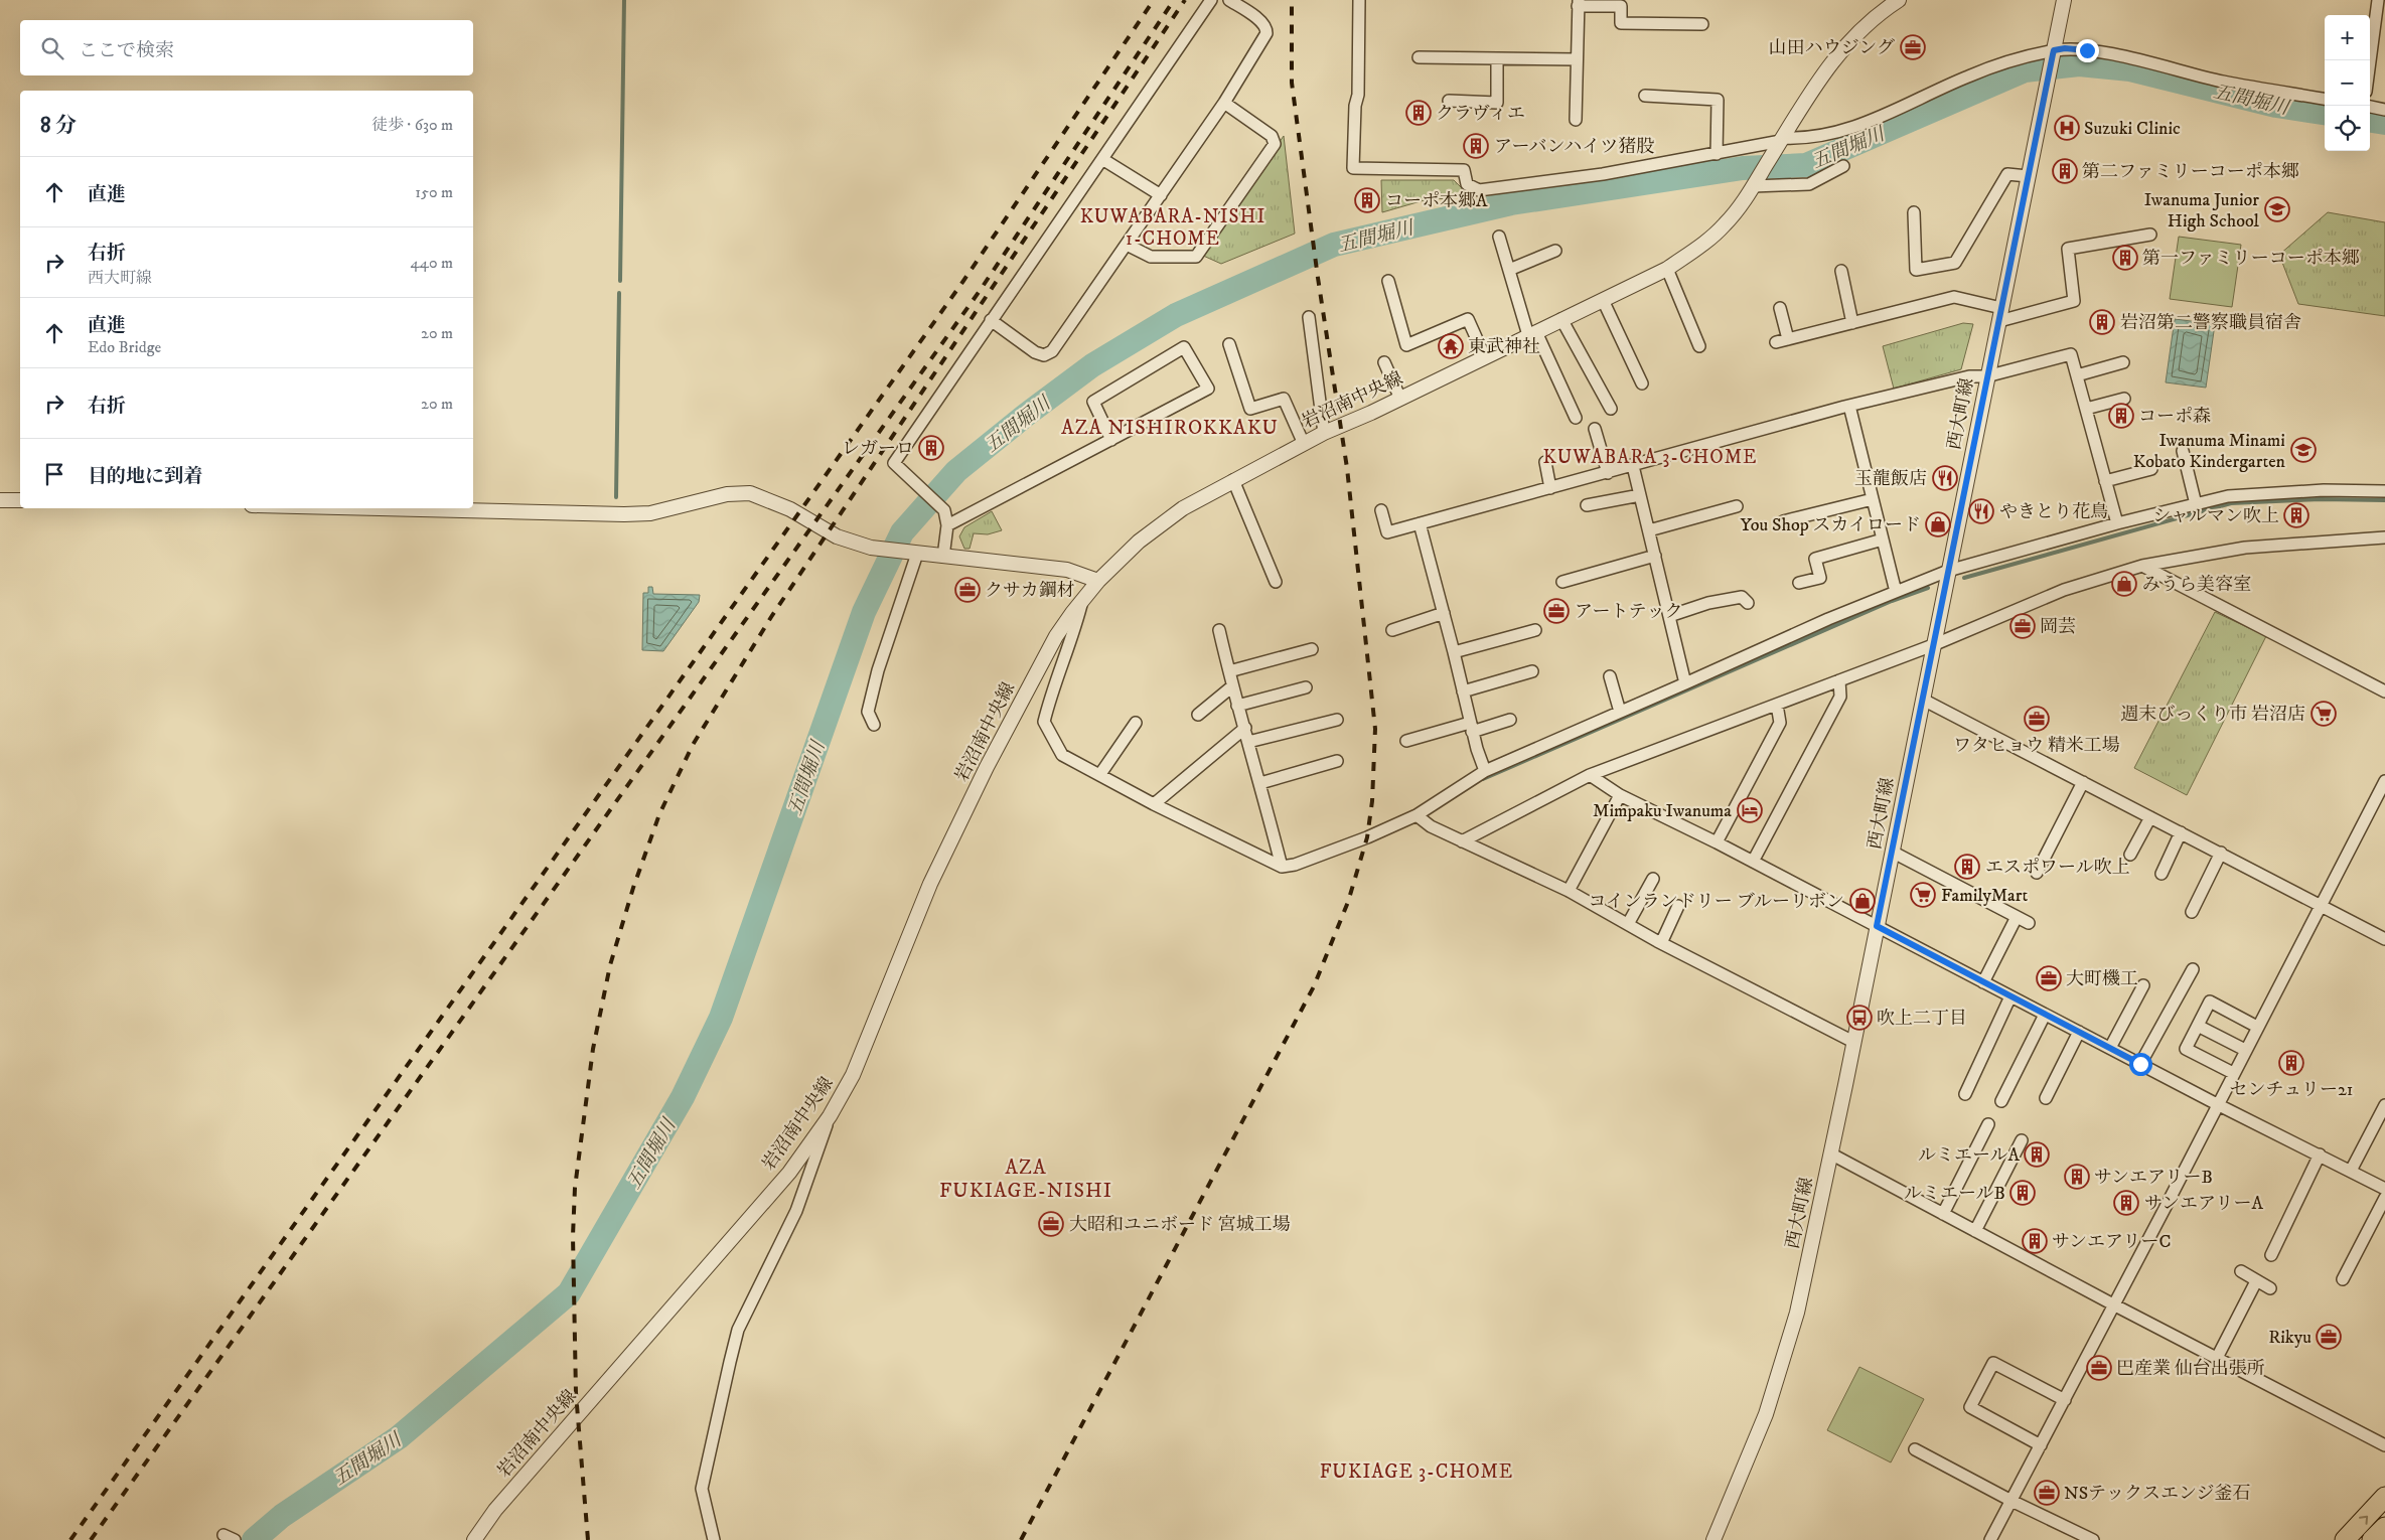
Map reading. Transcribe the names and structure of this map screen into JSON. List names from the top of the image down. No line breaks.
{"streets":{"street":["岩沼南中央線","西大町線"]},"districts":["KUWABARA-NISHI 1-CHOME","AZA NISHIROKKAKU","KUWABARA 3-CHOME","AZA FUKIAGE-NISHI","FUKIAGE 3-CHOME"],"water":["五間堀川"],"places":{"office":["山田ハウジング","クサカ鋼材","アートテック","岡芸","ワタヒョウ 精米工場","大町機工","大昭和ユニボード 宮城工場","Rikyu","巴産業 仙台出張所","NSテックスエンジ釜石"],"building":["クラヴィエ","アーバンハイツ猪股","第二ファミリーコーポ本郷","コーポ本郷A","第一ファミリーコーポ本郷","岩沼第二警察職員宿舎","コーポ森","レガーロ","シャルマン吹上","エスポワール吹上","センチュリー21","ルミエールA","サンエアリーB","ルミエールB","サンエアリーA","サンエアリーC"],"hospital":["Suzuki Clinic"],"school or university":["Iwanuma Junior High School","Iwanuma Minami Kobato Kindergarten"],"temple":["東武神社"],"restaurant":["玉龍飯店","やきとり花鳥"],"shop":["You Shop スカイロード","みうら美容室","コインランドリー ブルーリボン"],"supermarket":["週末びっくり市 岩沼店","FamilyMart"],"hotel":["Mimpaku Iwanuma"],"bus stop":["吹上二丁目"]},"page":{"map_buttons":["+","−"],"search":"ここで検索","heading":["8 分","徒歩 · 630 m"],"list":[["直進","150 m"],["右折","西大町線","440 m"],["直進","Edo Bridge","20 m"],["右折","20 m"],"目的地に到着"]}}
